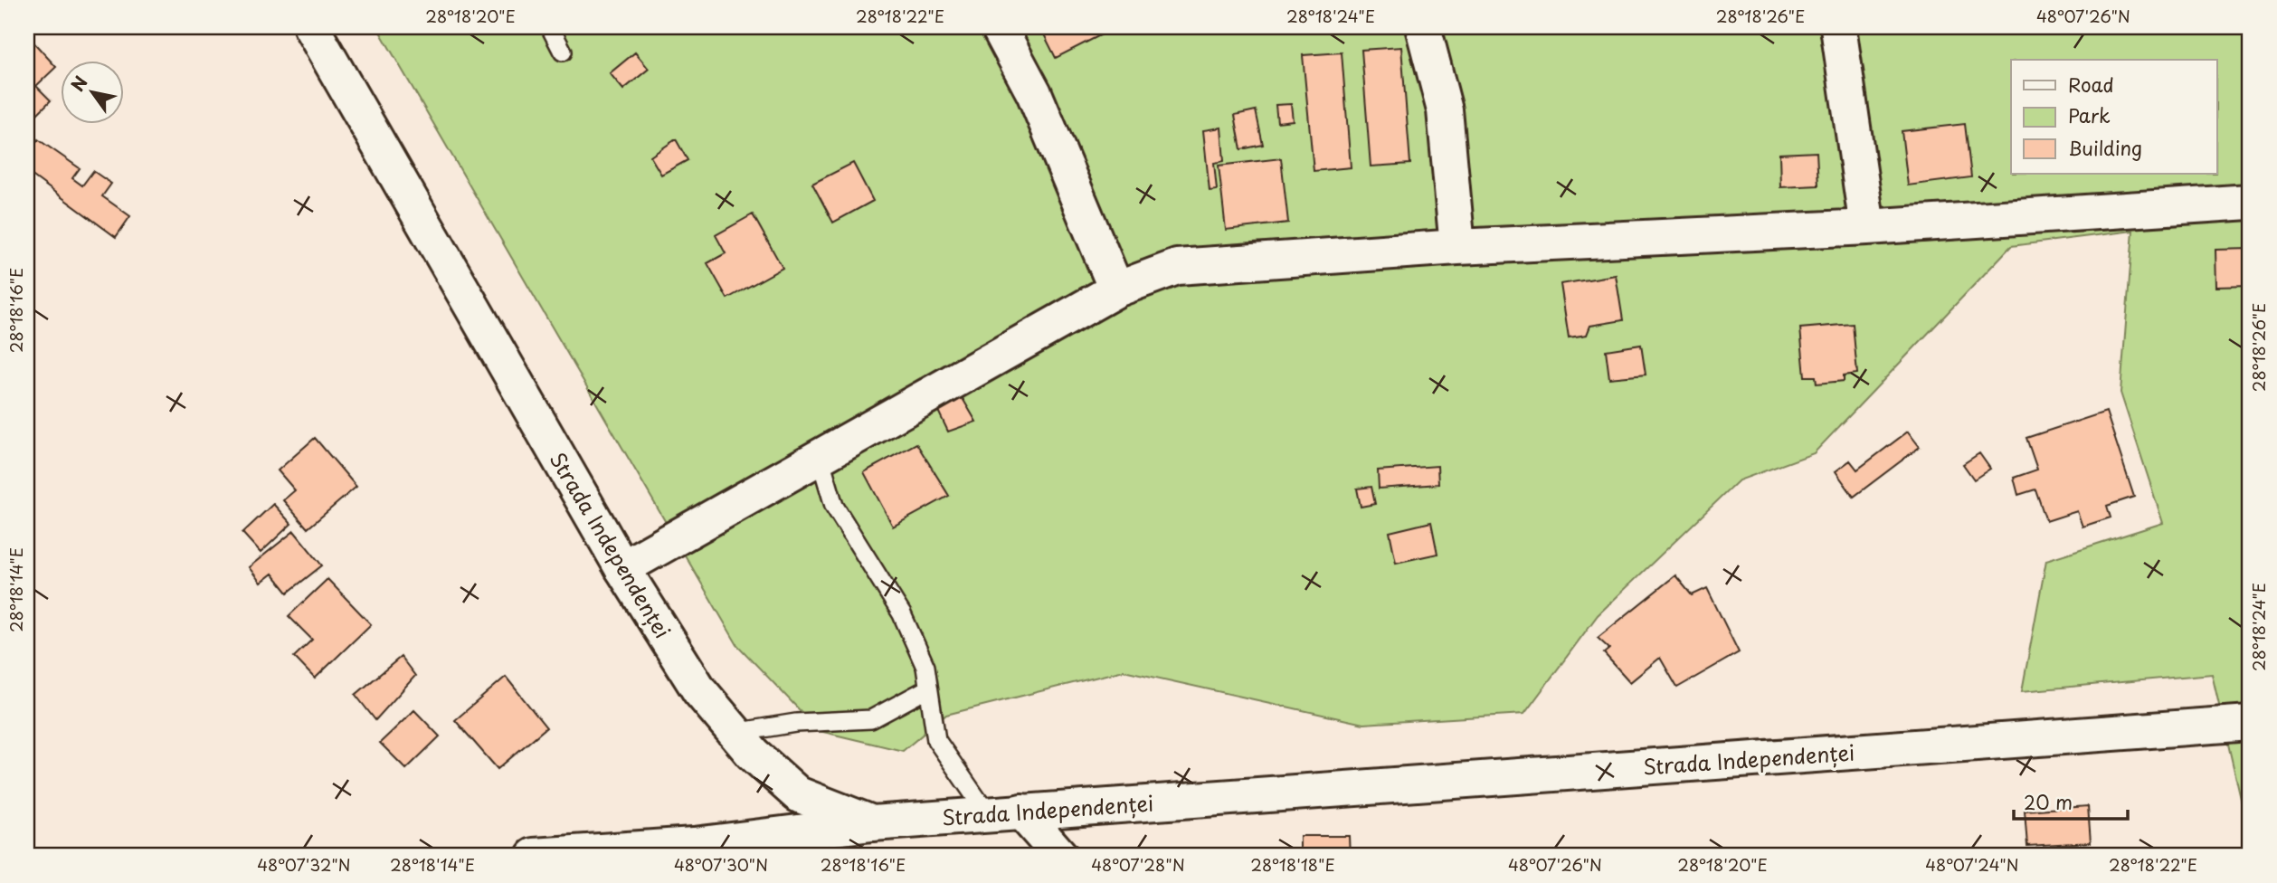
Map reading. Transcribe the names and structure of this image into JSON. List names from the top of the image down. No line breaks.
{"streets":{"street":["Strada Independenței"]},"legend":["Road","Park","Building"],"scale_bar":"20 m","north":"top left","coordinates":["28°18'20\"E","28°18'22\"E","28°18'24\"E","28°18'26\"E","48°07'26\"N","28°18'16\"E","28°18'14\"E","48°07'32\"N","48°07'30\"N","48°07'28\"N","28°18'18\"E","48°07'24\"N"]}
